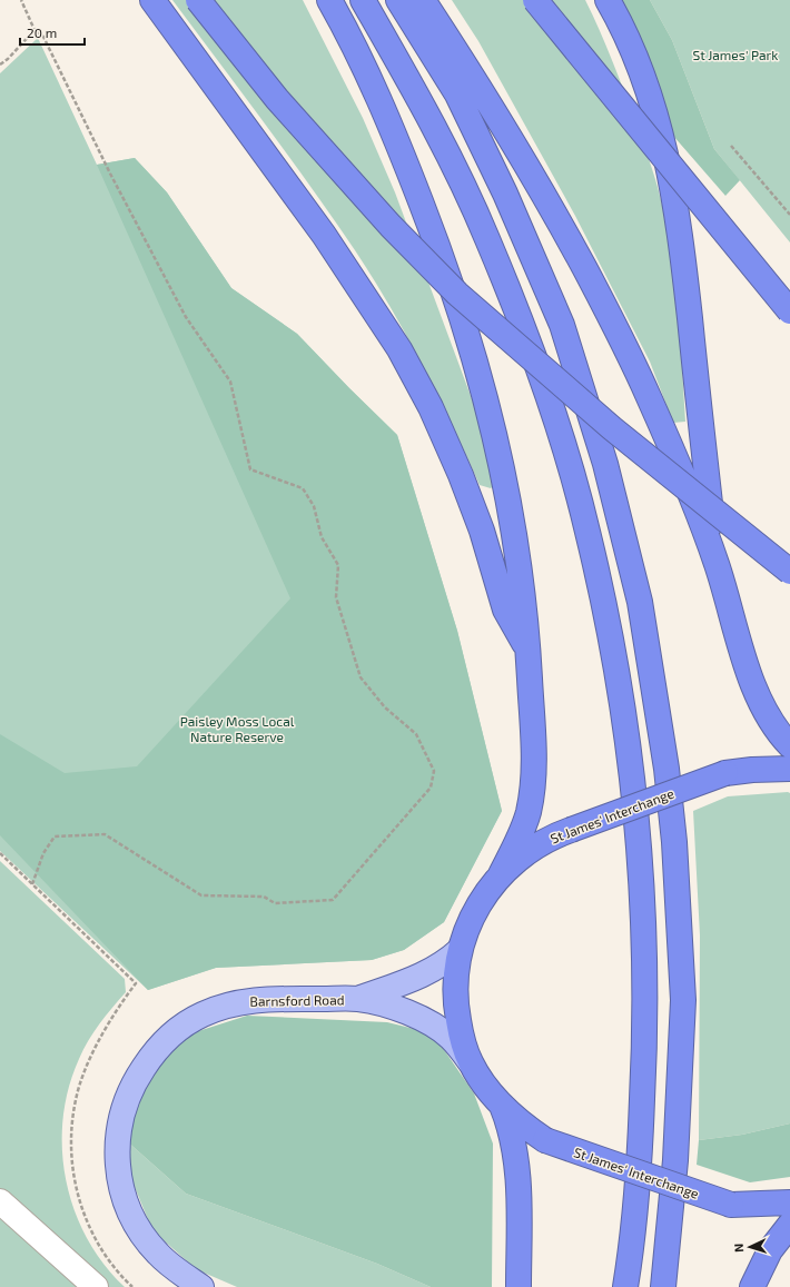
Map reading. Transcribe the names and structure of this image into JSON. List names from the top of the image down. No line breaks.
{"streets":{"highway":["St James' Interchange"],"main road":["Barnsford Road"]},"crossings":[["St James' Interchange","Barnsford Road"]],"parks":["St James' Park","Paisley Moss Local Nature Reserve"],"scale_bar":"20 m","north":"left"}
